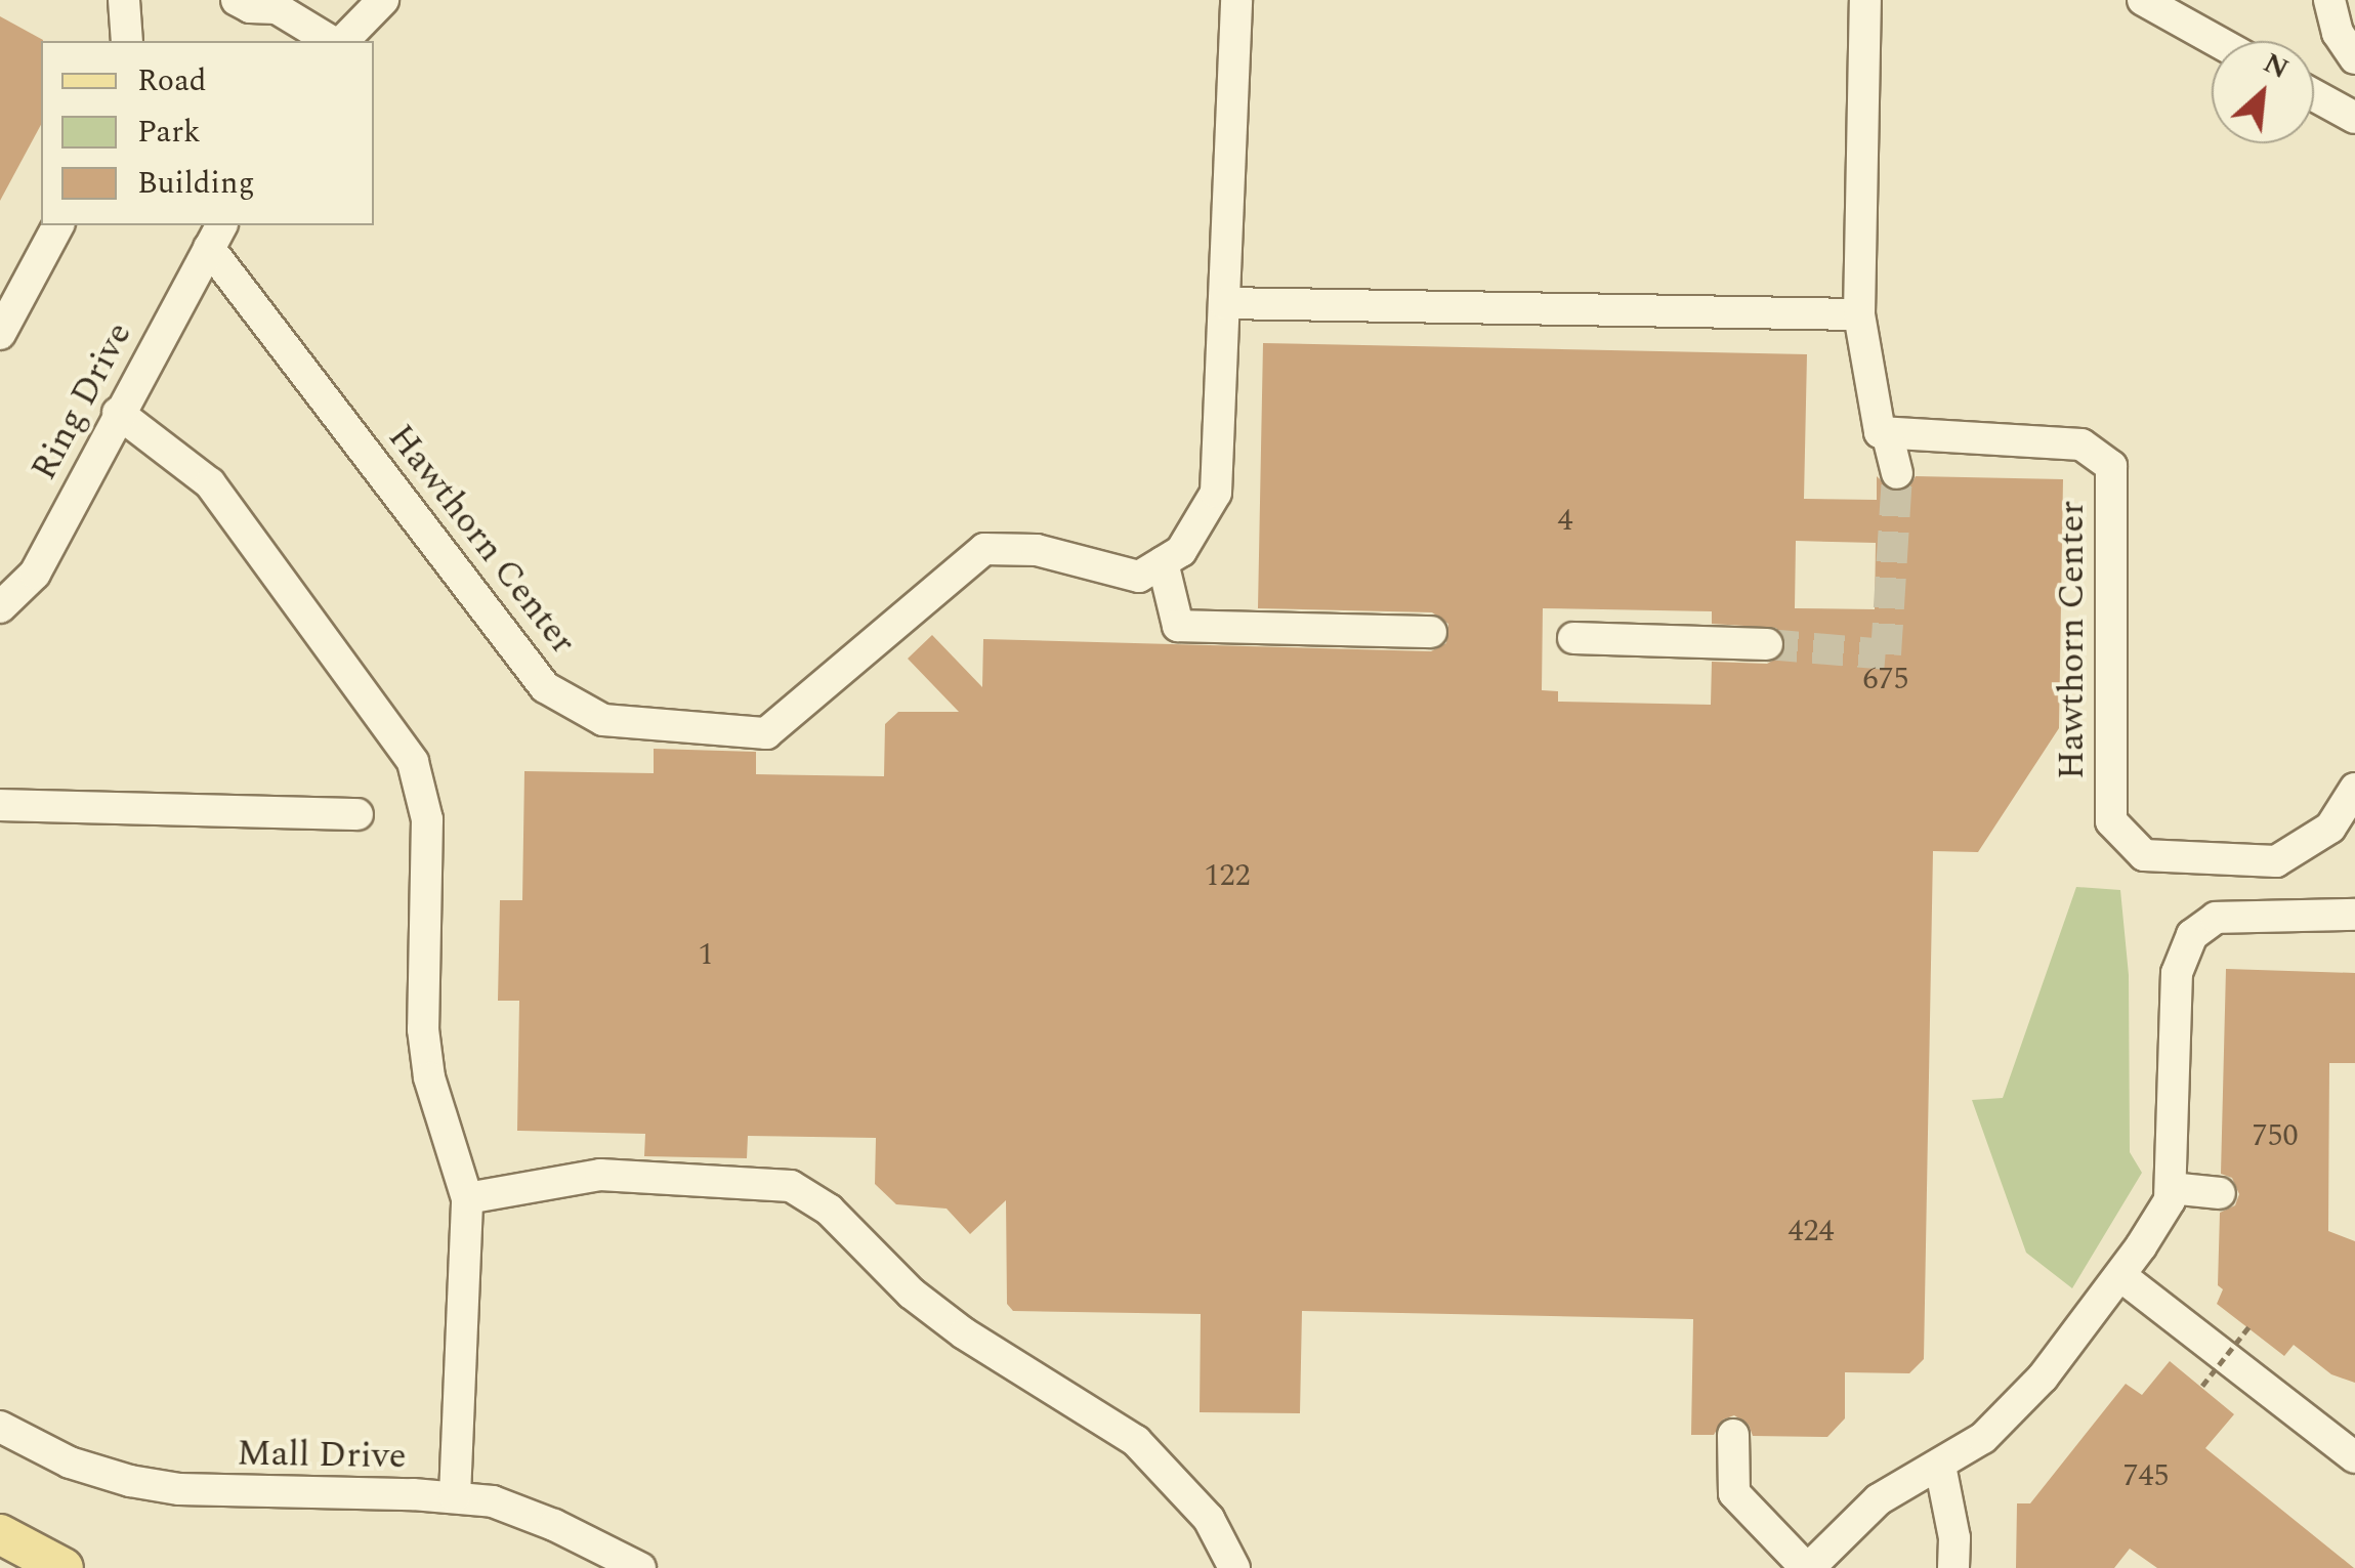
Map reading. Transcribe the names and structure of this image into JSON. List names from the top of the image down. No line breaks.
{"streets":{"street":["Ring Drive","Hawthorn Center","Mall Drive"]},"crossings":[["Ring Drive","Hawthorn Center"]],"house_numbers":["4","675","122","1","750","424","745"],"legend":["Road","Park","Building"],"north":"top right"}
